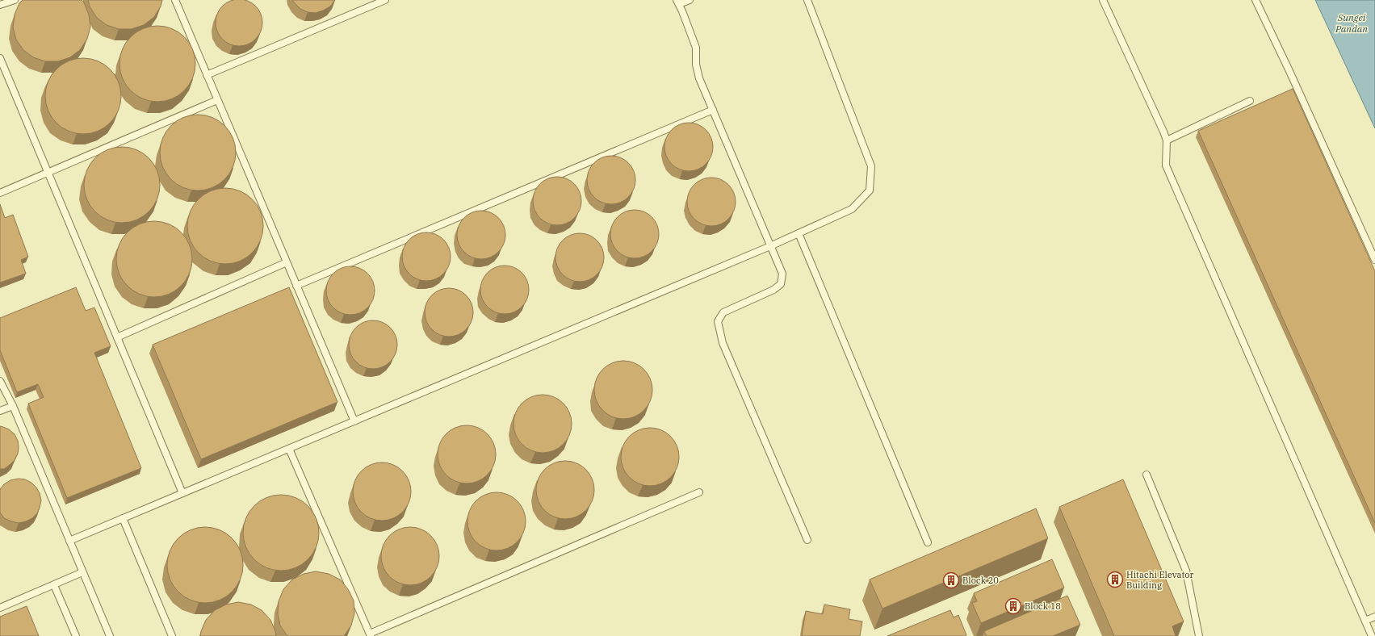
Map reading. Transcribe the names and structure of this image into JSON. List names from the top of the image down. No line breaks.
{"water":["Sungei Pandan"],"places":{"building":["Hitachi Elevator Building","Block 20","Block 18"]}}
